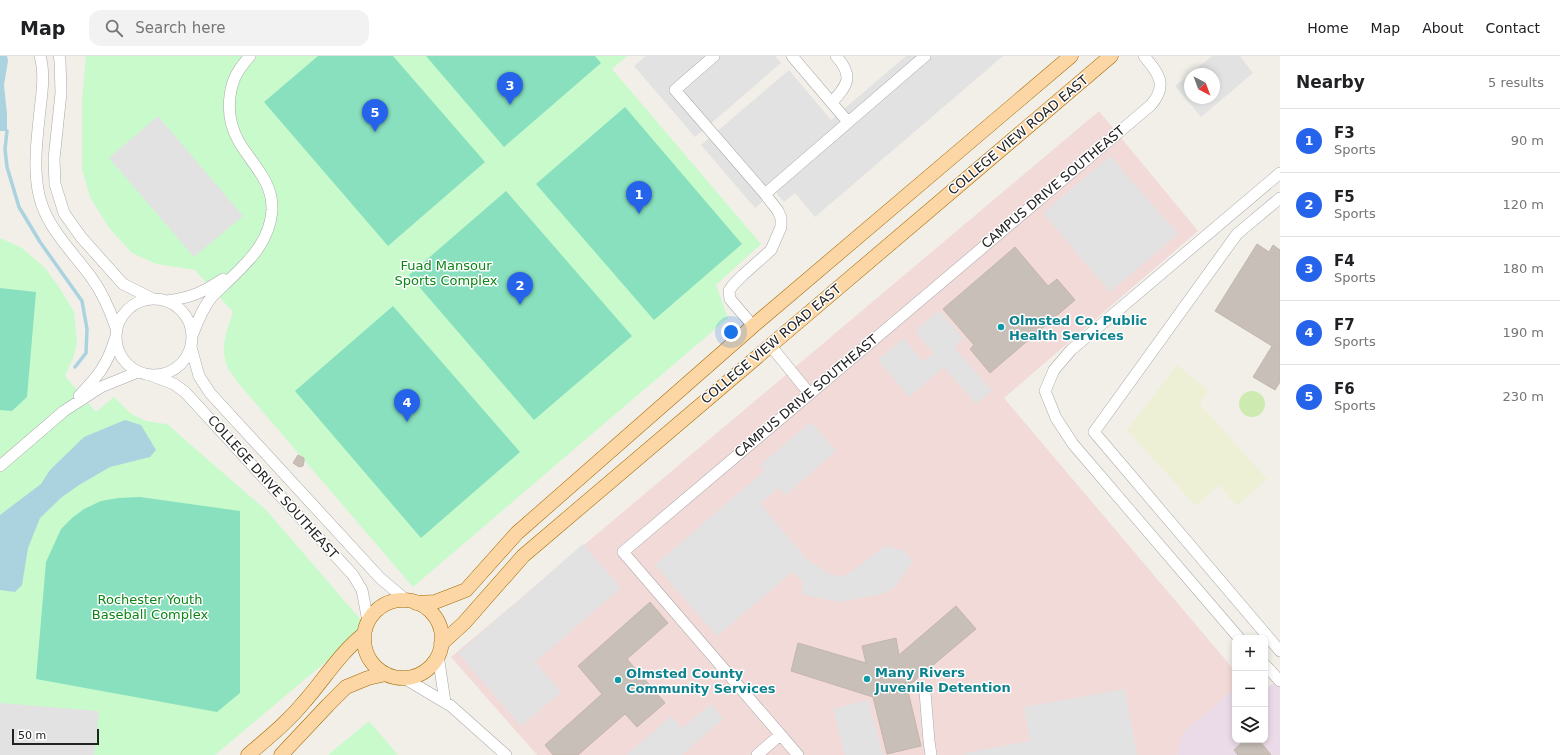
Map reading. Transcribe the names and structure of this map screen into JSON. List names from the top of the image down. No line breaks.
{"streets":{"main road":["COLLEGE VIEW ROAD EAST"],"street":["CAMPUS DRIVE SOUTHEAST","COLLEGE DRIVE SOUTHEAST"]},"crossings":[["COLLEGE VIEW ROAD EAST","COLLEGE DRIVE SOUTHEAST"]],"parks":["Fuad Mansour Sports Complex","Rochester Youth Baseball Complex"],"places":["Olmsted Co. Public Health Services","Many Rivers Juvenile Detention","Olmsted County Community Services"],"scale_bar":"50 m","north":"bottom right","page":{"header":"Map","search":"Search here","nav":["Home","Map","About","Contact"],"heading":["Nearby","5 results"],"pins":["3","5","1","2","4"],"list":[{"mark":"1","name":"F3","note":"Sports","value":"90 m"},{"mark":"2","name":"F5","note":"Sports","value":"120 m"},{"mark":"3","name":"F4","note":"Sports","value":"180 m"},{"mark":"4","name":"F7","note":"Sports","value":"190 m"},{"mark":"5","name":"F6","note":"Sports","value":"230 m"}],"map_buttons":["+","−"],"scale":"50 m"}}
